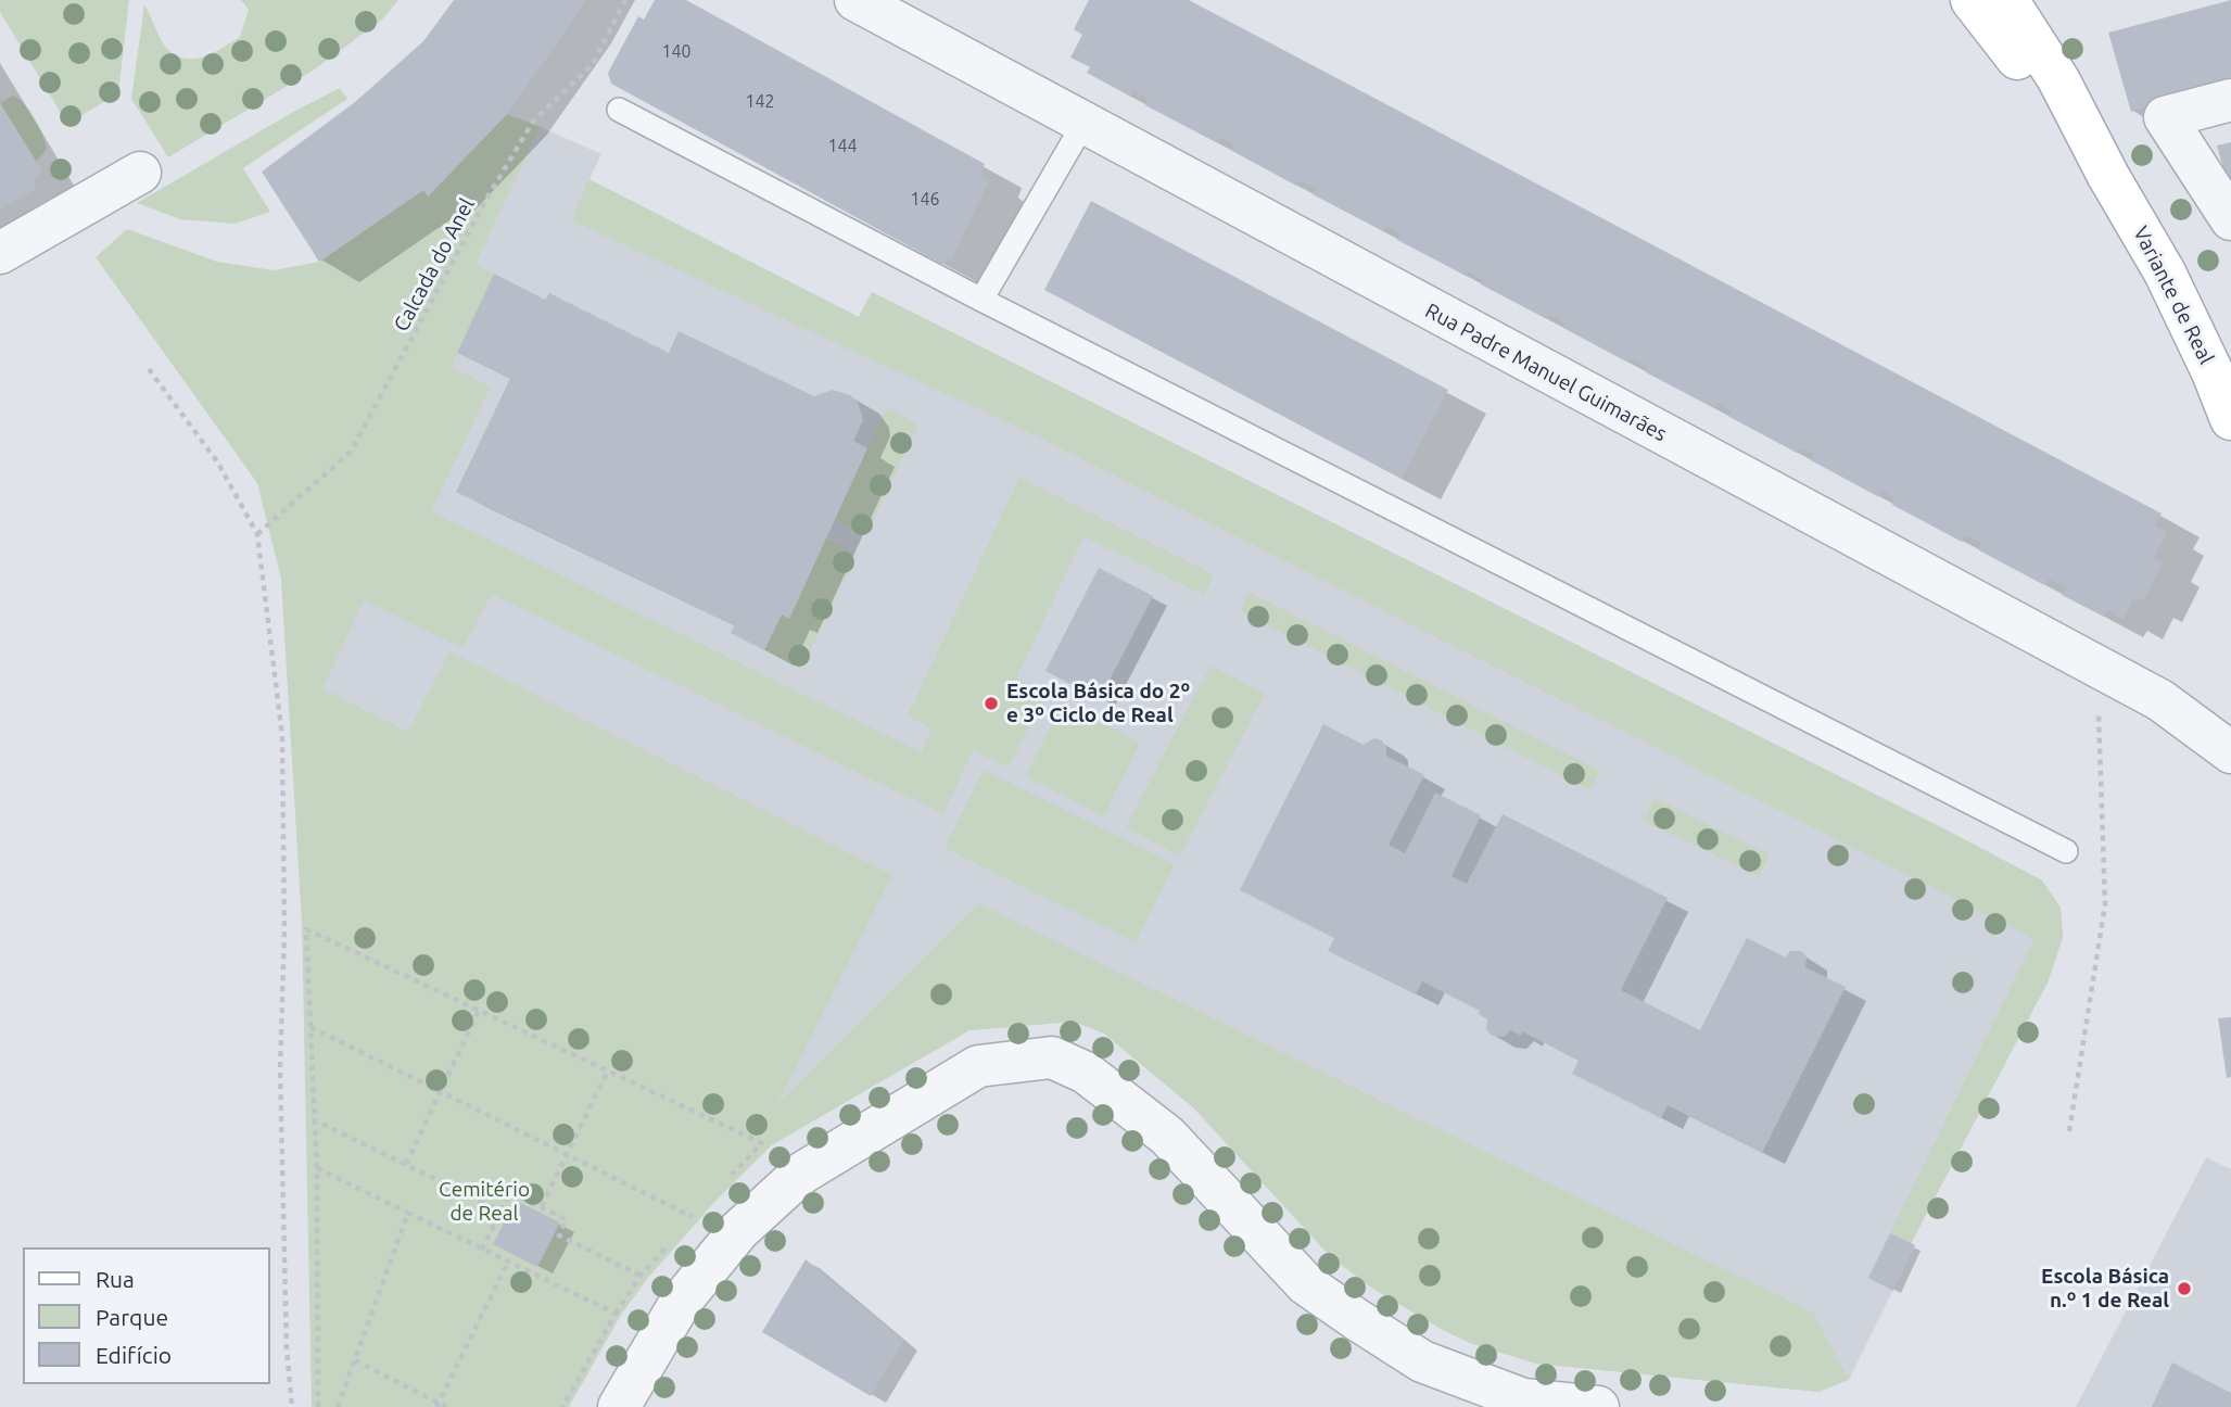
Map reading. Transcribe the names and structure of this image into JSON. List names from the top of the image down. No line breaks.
{"streets":{"main road":["Variante de Real"],"street":["Rua Padre Manuel Guimarães"],"path":["Calcada do Anel"]},"parks":["Cemitério de Real"],"places":["Escola Básica do 2º e 3º Ciclo de Real","Escola Básica n.º 1 de Real"],"house_numbers":["140","142","144","146"],"legend":["Rua","Parque","Edifício"]}
